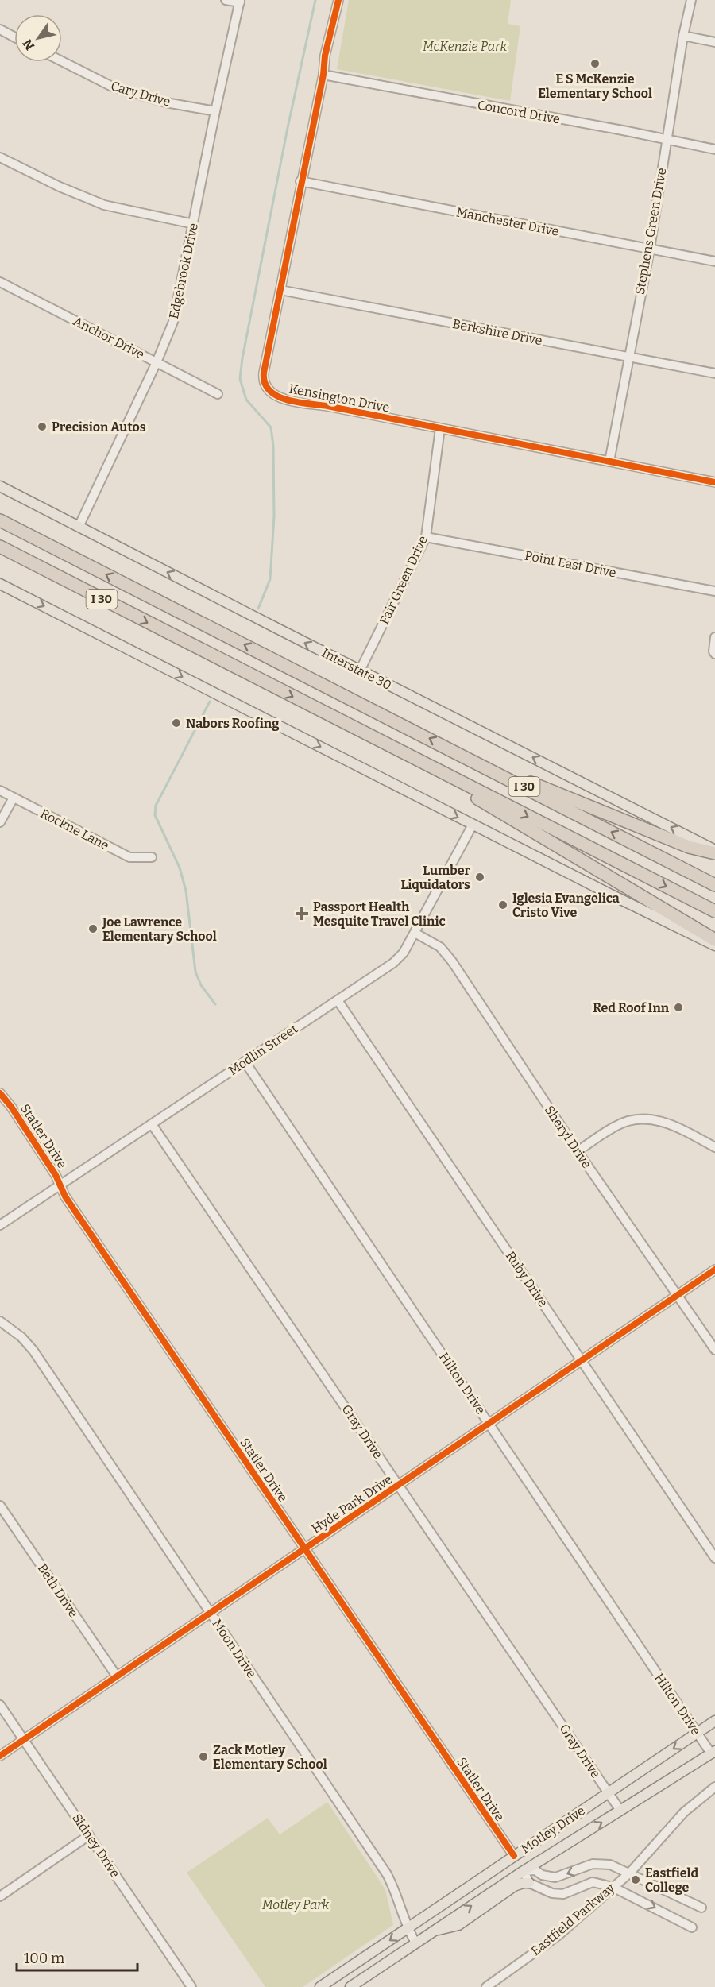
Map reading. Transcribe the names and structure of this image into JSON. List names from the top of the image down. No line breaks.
{"streets":{"highway":["I 30"],"main road":["Interstate 30","Motley Drive"],"street":["Cary Drive","Concord Drive","Manchester Drive","Stephens Green Drive","Edgebrook Drive","Berkshire Drive","Anchor Drive","Kensington Drive","Point East Drive","Fair Green Drive","Rockne Lane","Modlin Street","Statler Drive","Sheryl Drive","Ruby Drive","Hilton Drive","Gray Drive","Hyde Park Drive","Beth Drive","Moon Drive","Sidney Drive","Eastfield Parkway"]},"crossings":[["Cary Drive","Edgebrook Drive"],["Concord Drive","Stephens Green Drive"],["Concord Drive","Kensington Drive"],["Manchester Drive","Stephens Green Drive"],["Manchester Drive","Kensington Drive"],["Stephens Green Drive","Berkshire Drive"],["Stephens Green Drive","Kensington Drive"],["Edgebrook Drive","Anchor Drive"],["Edgebrook Drive","Interstate 30"],["Berkshire Drive","Kensington Drive"],["Kensington Drive","Fair Green Drive"],["Point East Drive","Fair Green Drive"],["Fair Green Drive","Interstate 30"],["Modlin Street","Statler Drive"],["Modlin Street","Sheryl Drive"],["Modlin Street","Ruby Drive"],["Modlin Street","Hilton Drive"],["Modlin Street","Gray Drive"],["Statler Drive","Hyde Park Drive"],["Statler Drive","Motley Drive"],["Sheryl Drive","Hyde Park Drive"],["Ruby Drive","Hyde Park Drive"],["Hilton Drive","Hyde Park Drive"],["Hilton Drive","Motley Drive"],["Gray Drive","Hyde Park Drive"],["Gray Drive","Motley Drive"],["Hyde Park Drive","Beth Drive"],["Hyde Park Drive","Moon Drive"],["Hyde Park Drive","Sidney Drive"],["Moon Drive","Motley Drive"]],"one_way":["Interstate 30"],"parks":["McKenzie Park","Motley Park"],"places":{"other":["E S McKenzie Elementary School","Precision Autos","Nabors Roofing","Lumber Liquidators","Iglesia Evangelica Cristo Vive","Joe Lawrence Elementary School","Red Roof Inn","Zack Motley Elementary School","Eastfield College"],"health":["Passport Health Mesquite Travel Clinic"]},"scale_bar":"100 m","north":"bottom left"}
